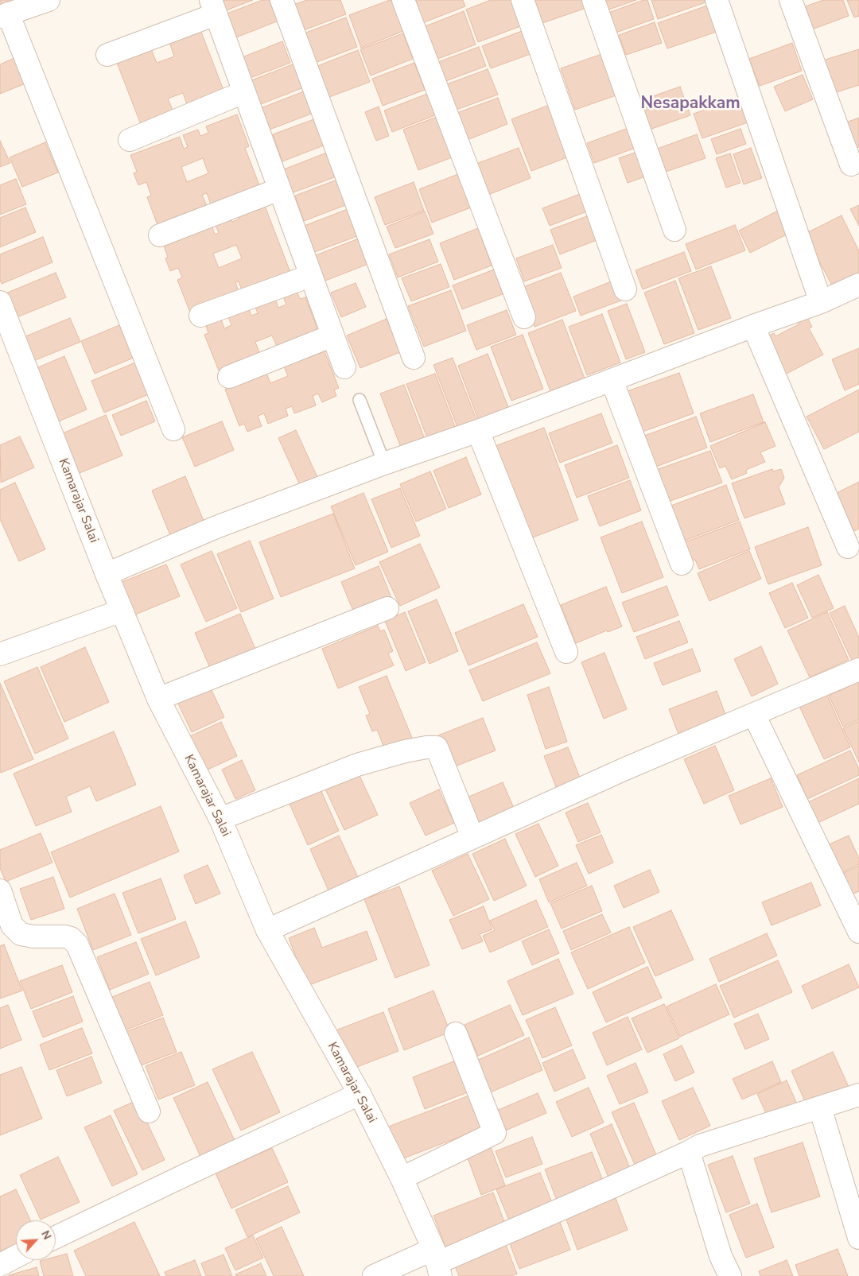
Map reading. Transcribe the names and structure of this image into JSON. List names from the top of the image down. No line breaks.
{"streets":{"street":["Kamarajar Salai"]},"districts":["Nesapakkam"],"north":"top right"}
